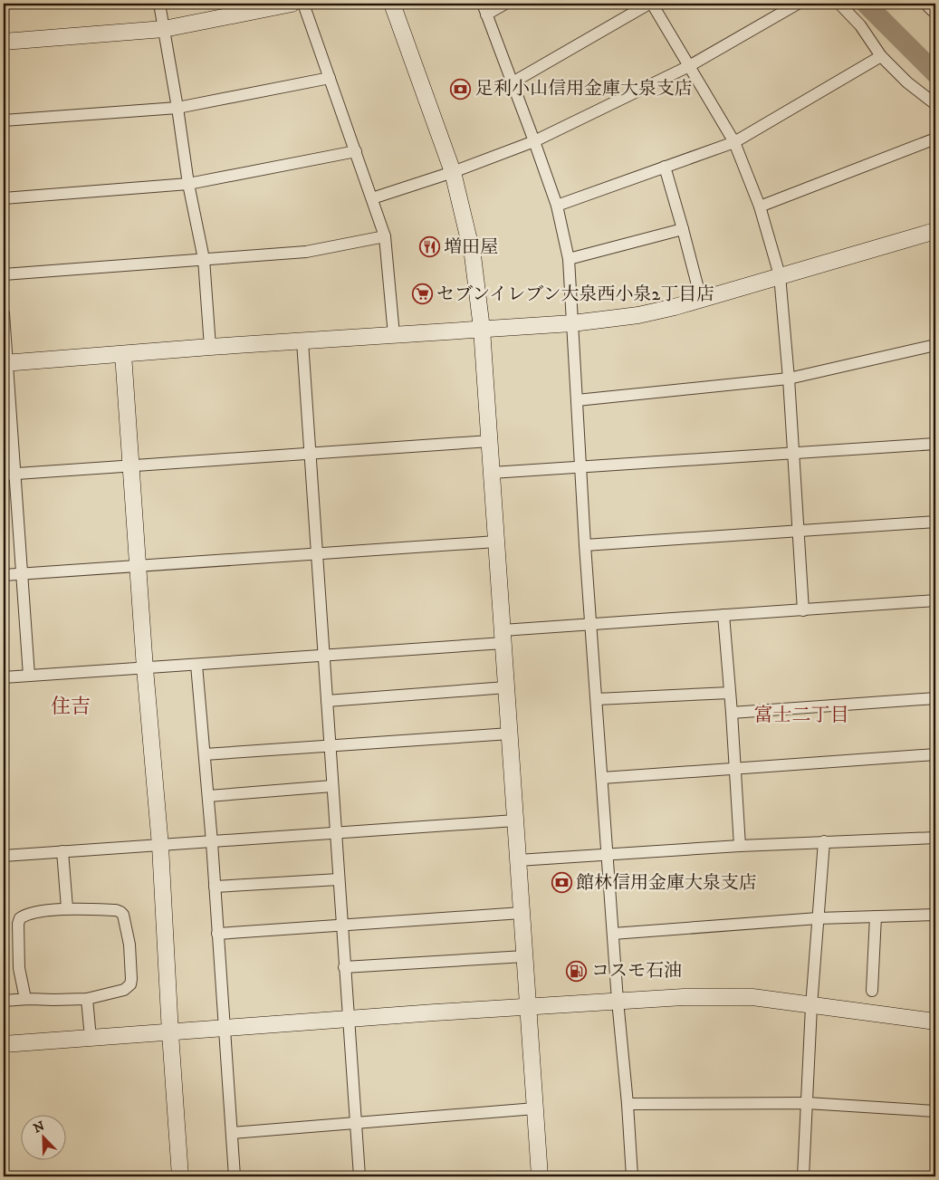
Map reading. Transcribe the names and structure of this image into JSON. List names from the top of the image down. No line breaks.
{"districts":["住吉","富士二丁目"],"places":{"bank":["足利小山信用金庫大泉支店","館林信用金庫大泉支店"],"restaurant":["増田屋"],"supermarket":["セブンイレブン大泉西小泉2丁目店"],"fuel station":["コスモ石油"]},"north":"top left"}
